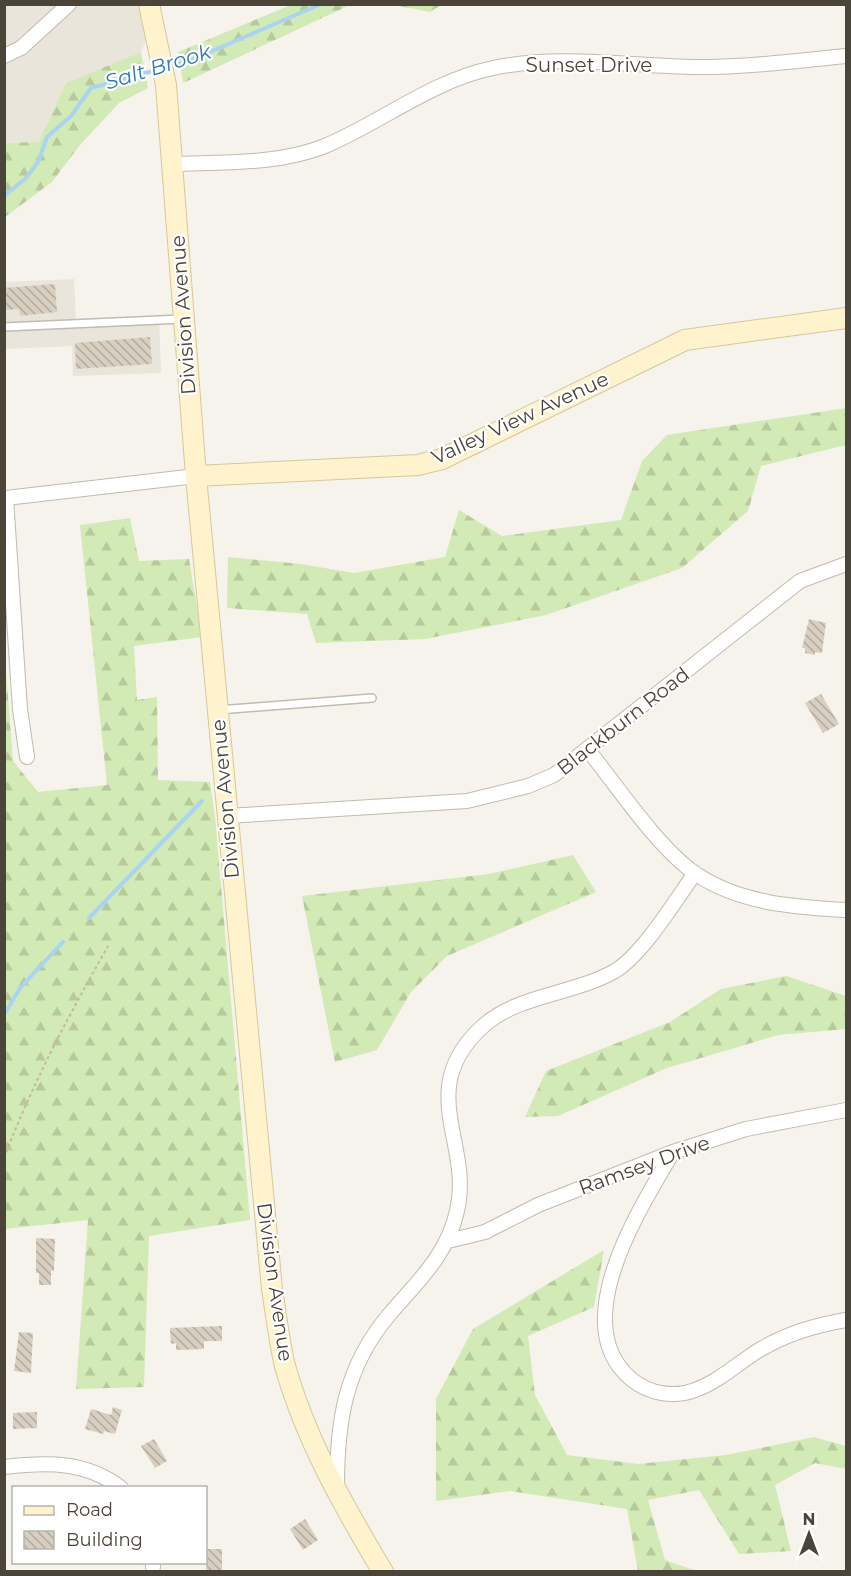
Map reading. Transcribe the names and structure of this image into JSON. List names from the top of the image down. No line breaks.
{"streets":{"street":["Sunset Drive","Division Avenue","Valley View Avenue","Blackburn Road","Ramsey Drive"]},"crossings":[["Sunset Drive","Division Avenue"],["Division Avenue","Valley View Avenue"],["Division Avenue","Blackburn Road"]],"water":["Salt Brook"],"legend":["Road","Building"],"north":"top"}
